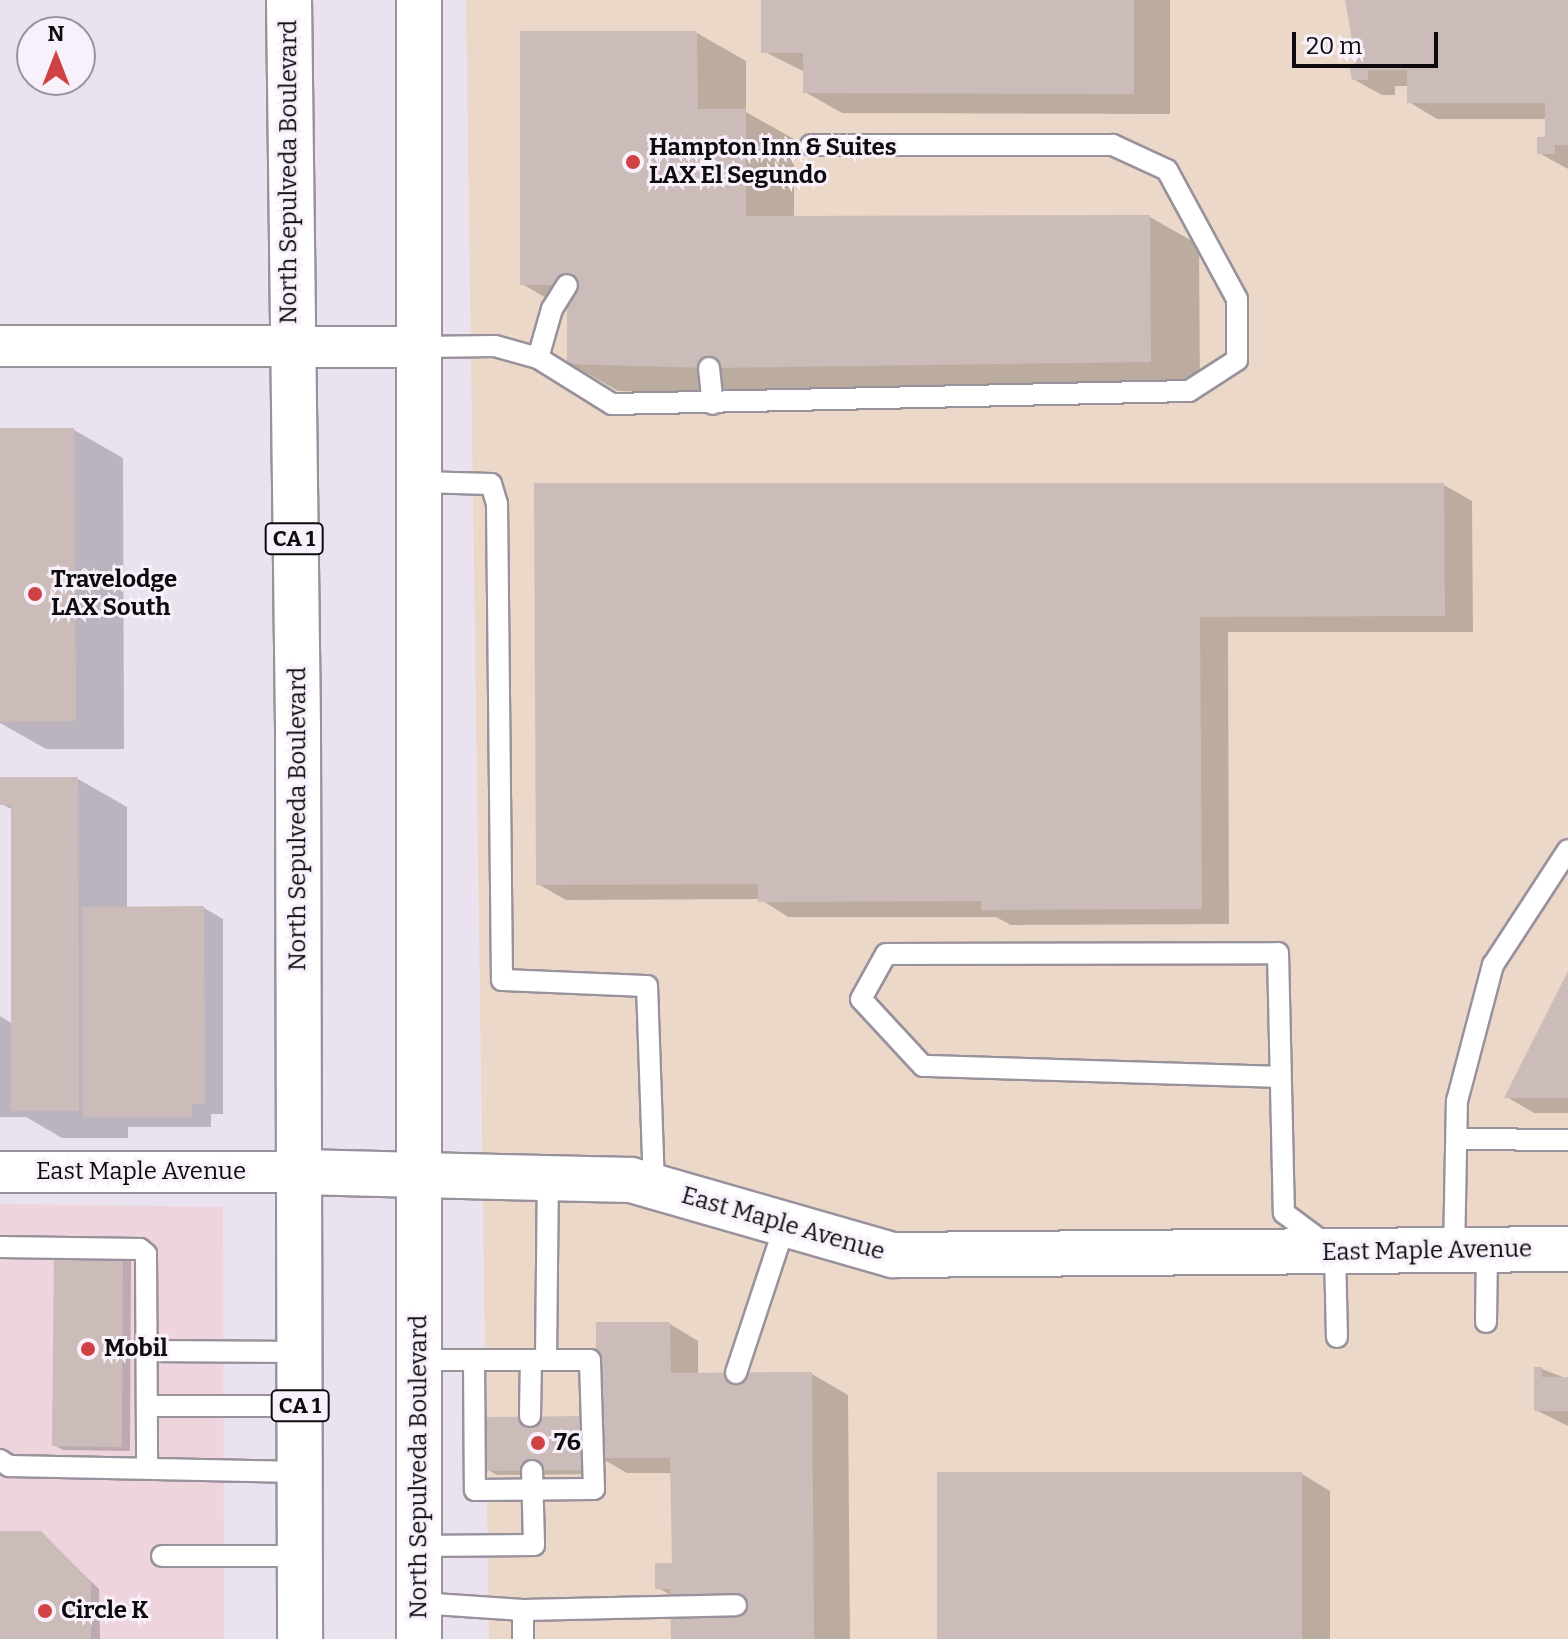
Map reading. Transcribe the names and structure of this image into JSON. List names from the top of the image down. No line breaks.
{"streets":{"main road":["North Sepulveda Boulevard","CA 1","East Maple Avenue"]},"crossings":[["North Sepulveda Boulevard","East Maple Avenue"]],"places":["Hampton Inn & Suites LAX El Segundo","Travelodge LAX South","Mobil","76","Circle K"],"scale_bar":"20 m","north":"top"}
